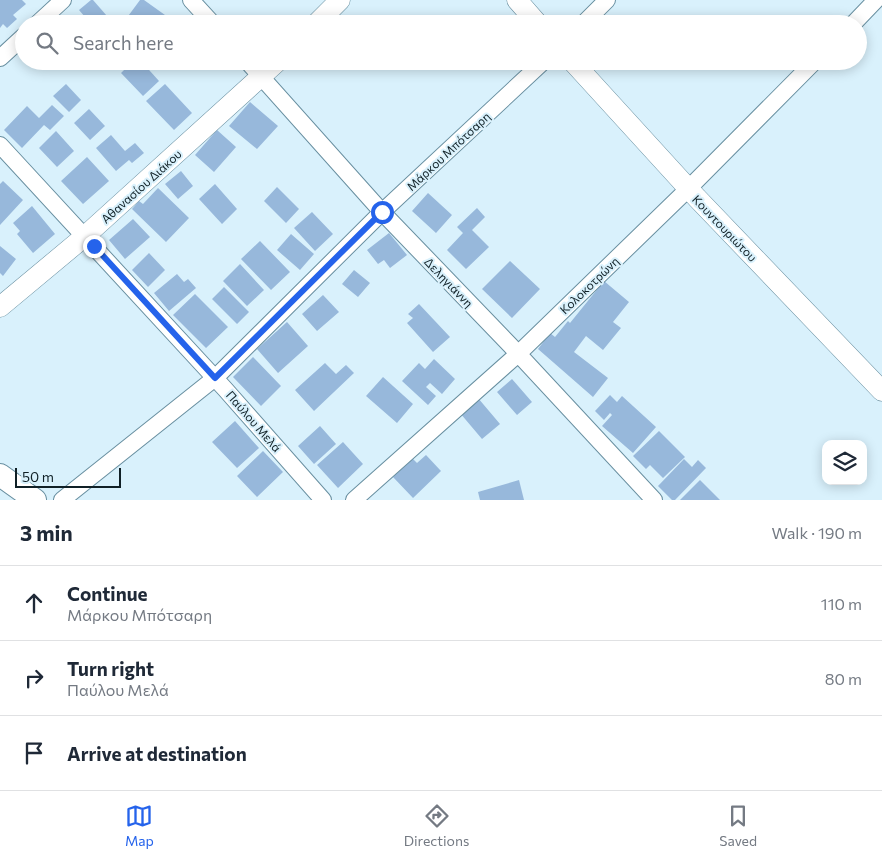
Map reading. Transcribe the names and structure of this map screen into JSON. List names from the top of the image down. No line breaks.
{"streets":{"street":["Μάρκου Μπότσαρη","Αθανασίου Διάκου","Κουντουριώτου","Δεληγιάννη","Κολοκοτρώνη","Παύλου Μελά"]},"crossings":[["Μάρκου Μπότσαρη","Δεληγιάννη"],["Μάρκου Μπότσαρη","Παύλου Μελά"],["Αθανασίου Διάκου","Δεληγιάννη"],["Αθανασίου Διάκου","Παύλου Μελά"],["Κουντουριώτου","Κολοκοτρώνη"],["Δεληγιάννη","Κολοκοτρώνη"]],"scale_bar":"50 m","page":{"search":"Search here","scale":"50 m","heading":["3 min","Walk · 190 m"],"list":[["Continue","Μάρκου Μπότσαρη","110 m"],["Turn right","Παύλου Μελά","80 m"],"Arrive at destination"],"nav":["Map","Directions","Saved"]}}
